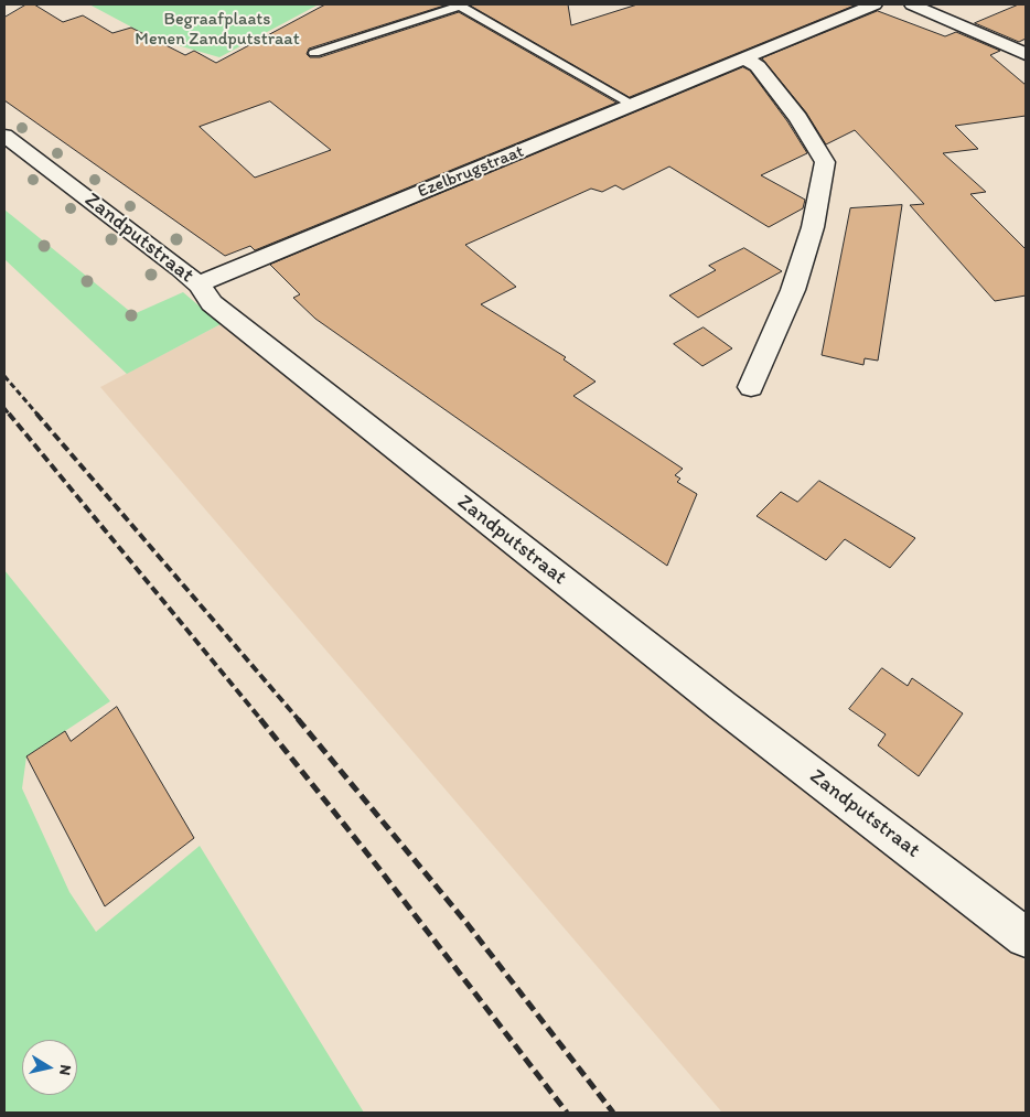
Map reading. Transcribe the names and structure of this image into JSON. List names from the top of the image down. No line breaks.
{"streets":{"street":["Ezelbrugstraat","Zandputstraat"]},"crossings":[["Ezelbrugstraat","Zandputstraat"]],"parks":["Begraafplaats Menen Zandputstraat"],"north":"right"}
